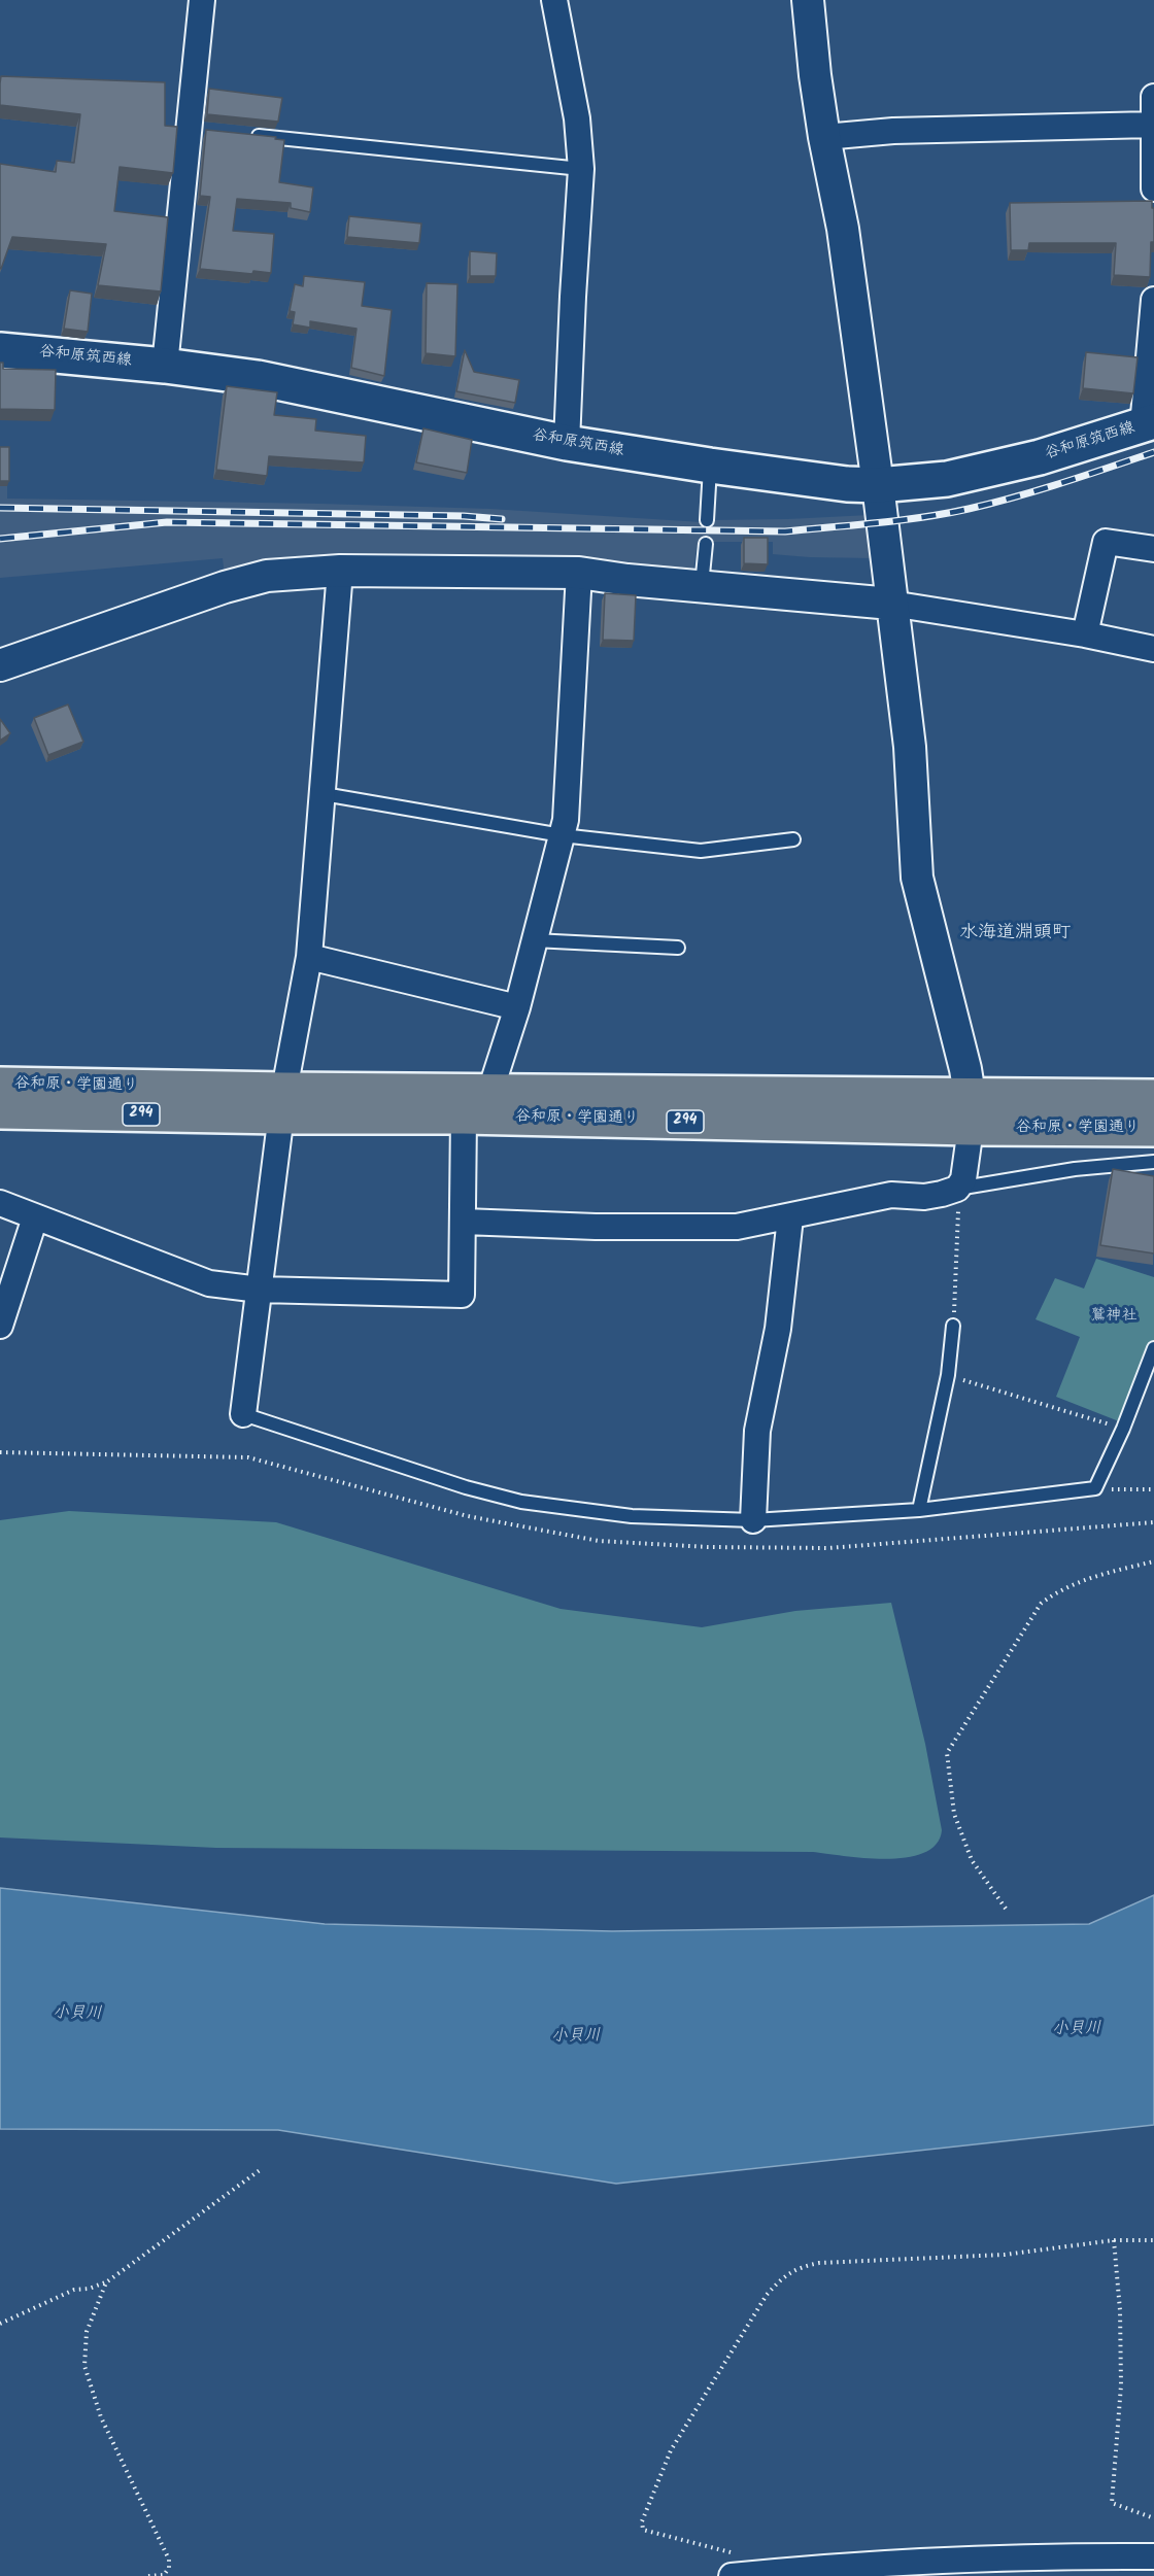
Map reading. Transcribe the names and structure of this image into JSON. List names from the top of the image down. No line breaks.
{"streets":{"highway":["谷和原・学園通り","294"],"main road":["谷和原筑西線"]},"districts":["水海道淵頭町"],"water":["小貝川"],"parks":["鷲神社"]}
